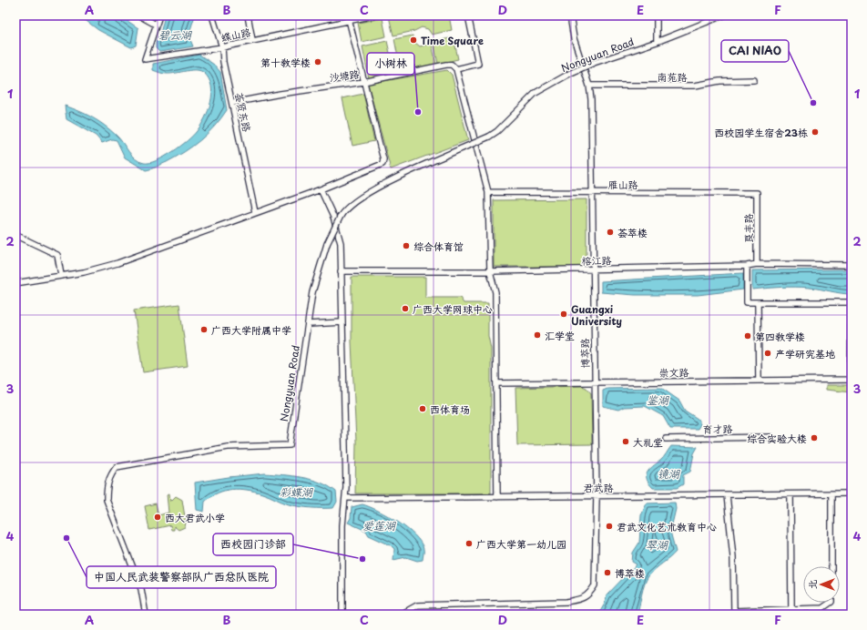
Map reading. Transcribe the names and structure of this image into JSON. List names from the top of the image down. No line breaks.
{"streets":{"street":["蝶山路","Nongyuan Road","沙塘路","南苑路","荟贤东路","雁山路","良丰路","榕江路","博萃路","崇文路","育才路","君武路"]},"crossings":[["蝶山路","荟贤东路"],["沙塘路","荟贤东路"],["南苑路","博萃路"],["雁山路","良丰路"],["雁山路","博萃路"],["良丰路","榕江路"],["榕江路","博萃路"],["博萃路","崇文路"],["博萃路","君武路"]],"water":["碧云湖","鉴湖","镜湖","彩蝶湖","爱莲湖","翠湖"],"places":["Time Square","第十教学楼","CAI NIAO","小树林","西校园学生宿舍23栋","荟萃楼","综合体育馆","广西大学网球中心","Guangxi University","广西大学附属中学","汇学堂","第四教学楼","产学研究基地","西体育场","综合实验大楼","大礼堂","西大君武小学","君武文化艺术教育中心","中国人民武装警察部队广西总队医院","广西大学第一幼儿园","西校园门诊部","博萃楼"],"north":"left","grid":{"columns":["A","B","C","D","E","F"],"rows":["1","2","3","4"]}}
